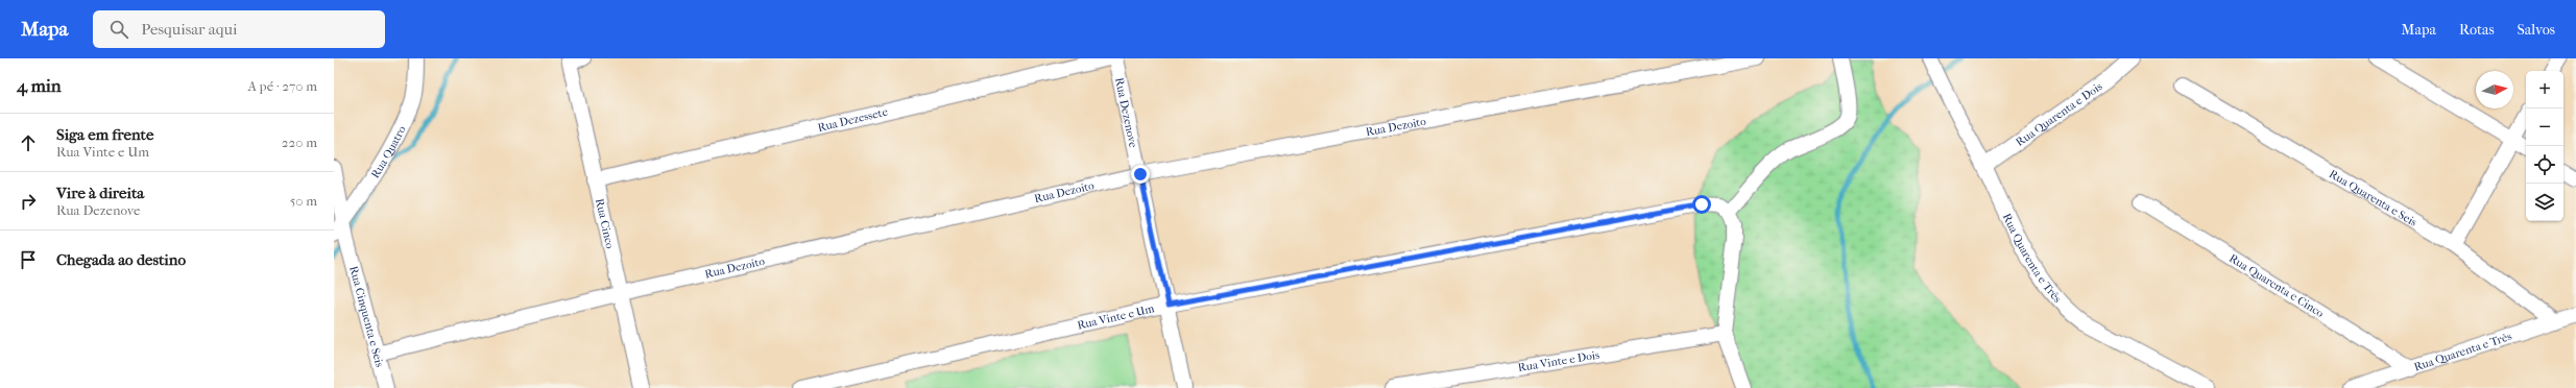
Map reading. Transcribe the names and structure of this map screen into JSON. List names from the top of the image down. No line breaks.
{"streets":{"street":["Rua Dezenove","Rua Quarenta e Dois","Rua Dezessete","Rua Dezoito","Rua Quatro","Rua Quarenta e Seis","Rua Cinco","Rua Quarenta e Três","Rua Quarenta e Cinco","Rua Cinquenta e Seis","Rua Vinte e Um","Rua Vinte e Dois"]},"crossings":[["Rua Dezenove","Rua Dezoito"],["Rua Dezenove","Rua Vinte e Um"],["Rua Quarenta e Dois","Rua Quarenta e Três"],["Rua Dezessete","Rua Cinco"],["Rua Dezoito","Rua Cinco"],["Rua Dezoito","Rua Cinquenta e Seis"],["Rua Quatro","Rua Cinquenta e Seis"],["Rua Quarenta e Seis","Rua Quarenta e Três"],["Rua Quarenta e Três","Rua Quarenta e Cinco"]],"north":"right","page":{"header":"Mapa","search":"Pesquisar aqui","nav":["Mapa","Rotas","Salvos"],"heading":["4 min","A pé · 270 m"],"map_buttons":["+","−"],"list":[["Siga em frente","Rua Vinte e Um","220 m"],["Vire à direita","Rua Dezenove","50 m"],"Chegada ao destino"]}}
